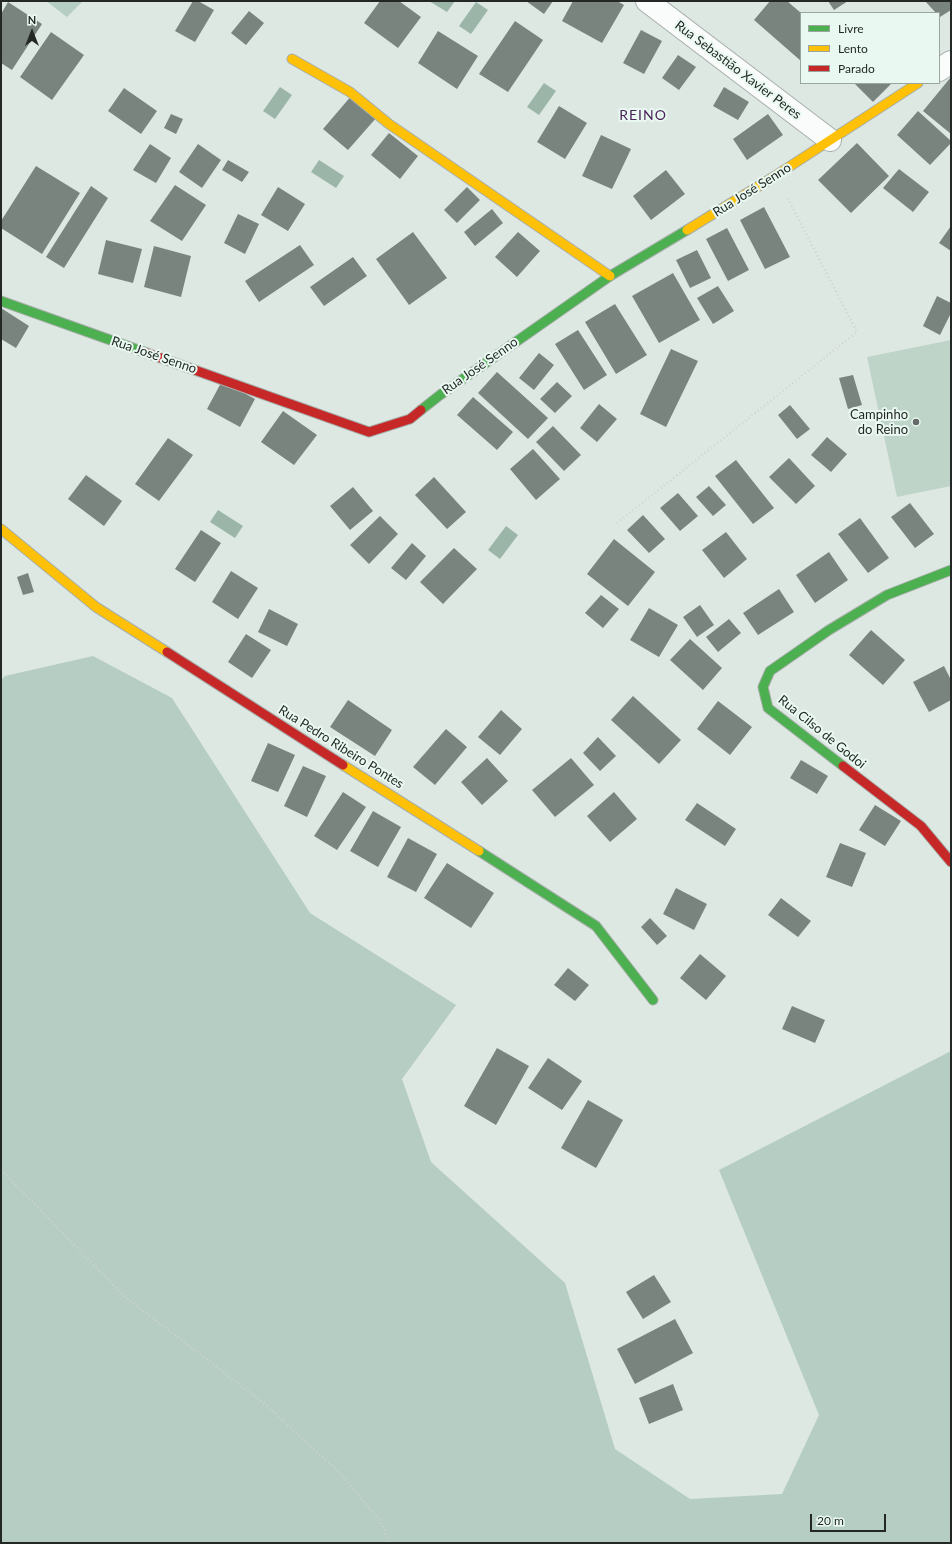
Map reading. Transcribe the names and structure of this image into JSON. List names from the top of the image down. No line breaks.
{"streets":{"street":["Rua Sebastião Xavier Peres","Rua José Senno","Rua Cilso de Godoi","Rua Pedro Ribeiro Pontes"]},"crossings":[["Rua Sebastião Xavier Peres","Rua José Senno"]],"districts":["REINO"],"places":["Campinho do Reino"],"legend":["Livre","Lento","Parado"],"scale_bar":"20 m","north":"top"}
